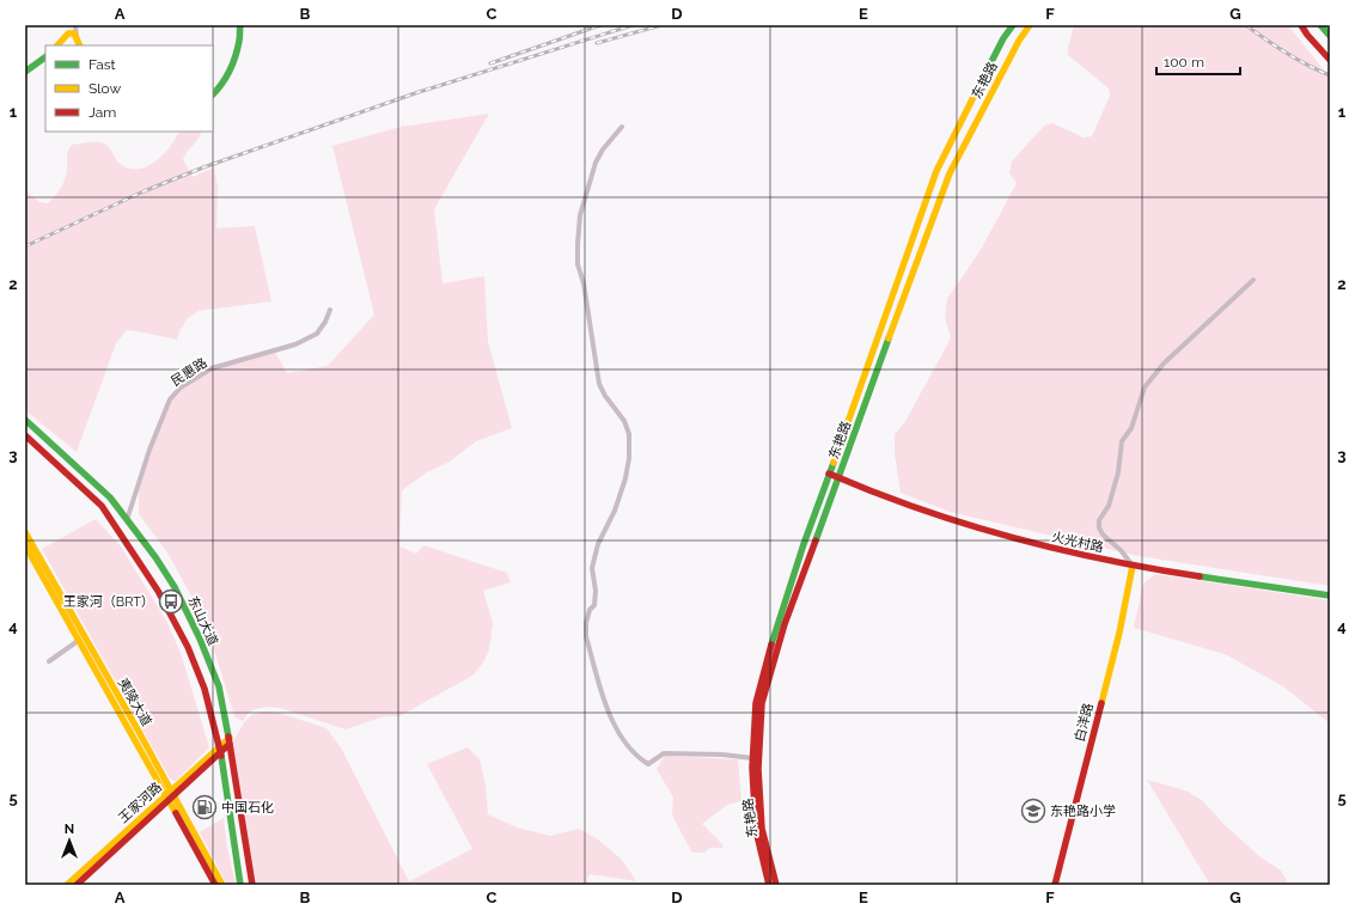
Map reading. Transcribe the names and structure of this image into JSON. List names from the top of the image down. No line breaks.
{"streets":{"main road":["东艳路","火光村路","东山大道","夷陵大道","白洋路","王家河路"],"street":["民惠路"]},"crossings":[["东艳路","火光村路"],["民惠路","东山大道"],["火光村路","白洋路"],["东山大道","王家河路"],["夷陵大道","王家河路"]],"places":{"bus stop":["王家河（BRT）"],"fuel station":["中国石化"],"school or university":["东艳路小学"]},"legend":["Fast","Slow","Jam"],"scale_bar":"100 m","north":"top","grid":{"columns":["A","B","C","D","E","F","G"],"rows":["1","2","3","4","5"]}}
